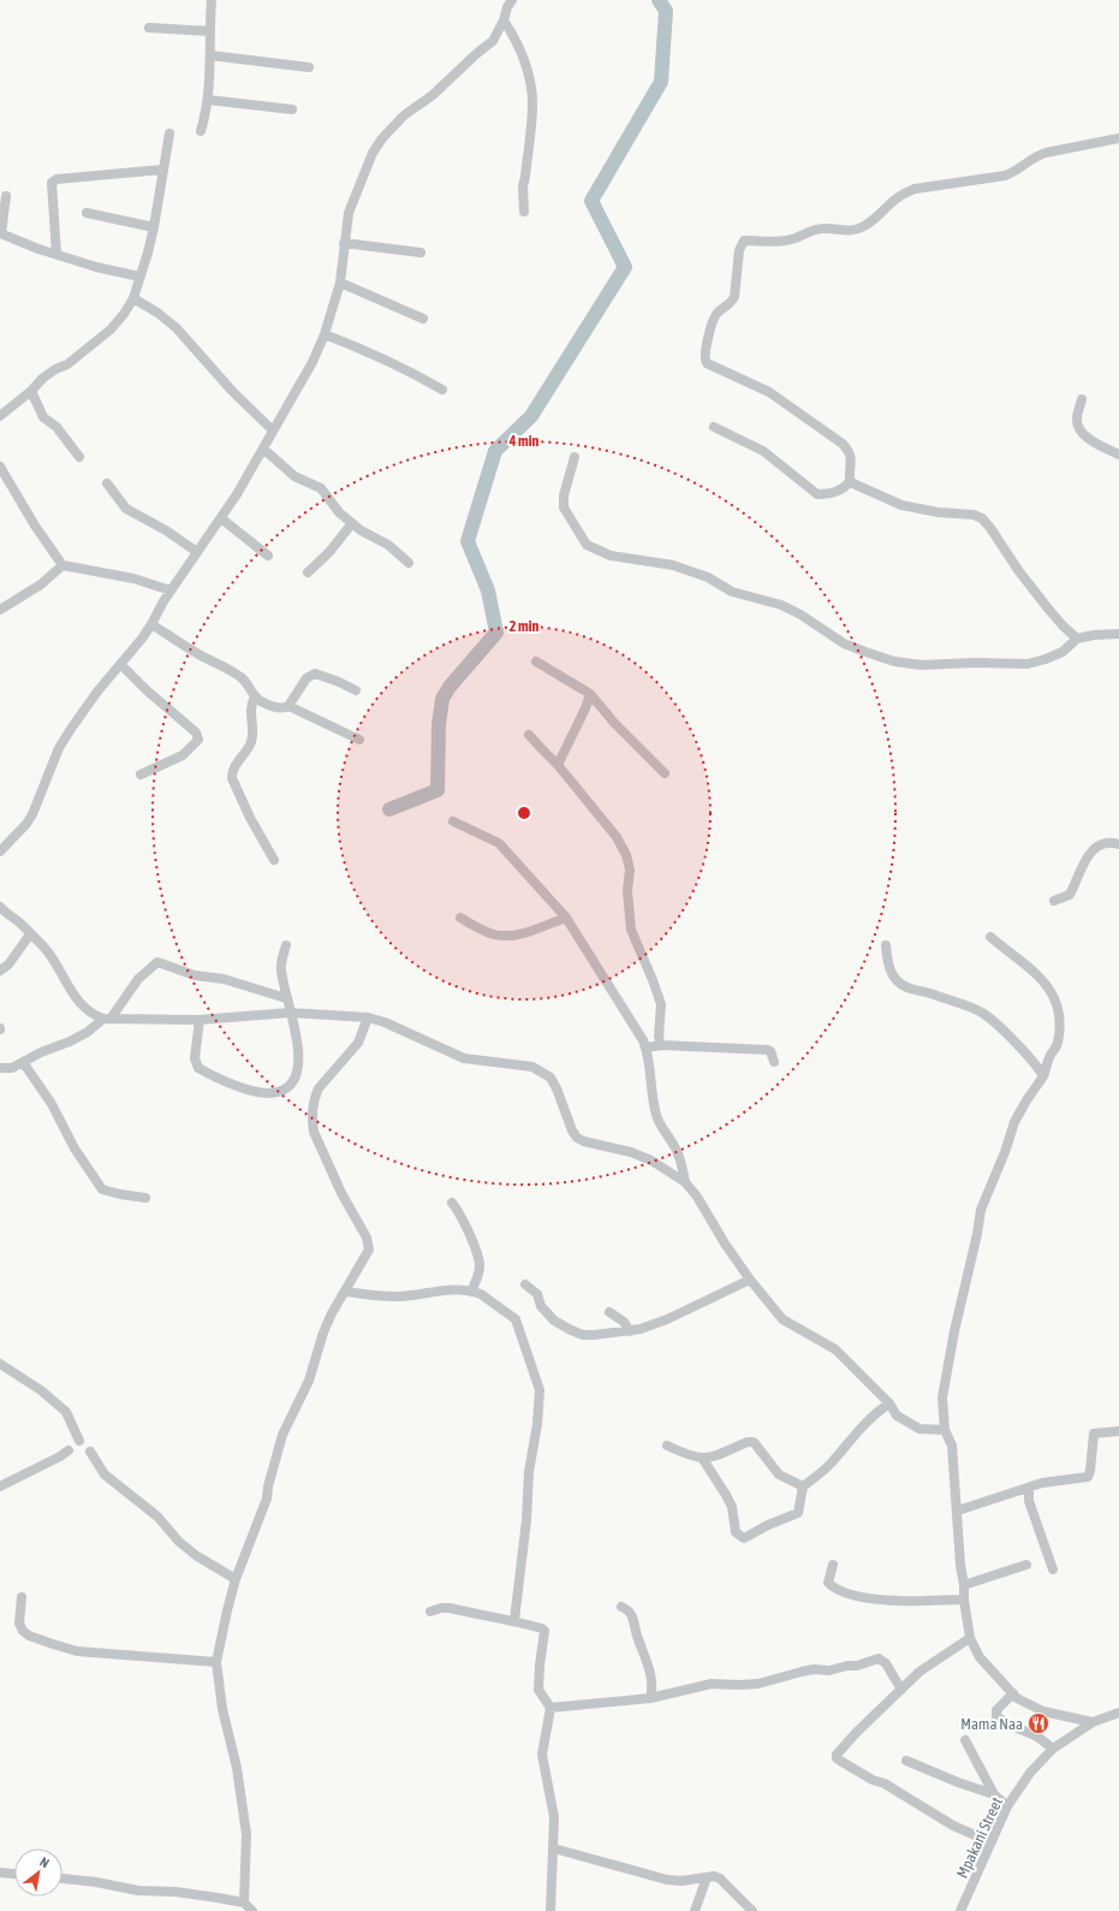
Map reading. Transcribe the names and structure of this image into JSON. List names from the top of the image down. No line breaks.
{"streets":{"street":["Mpakani Street"]},"places":{"restaurant":["Mama Naa"]},"north":"top right","rings":["4 min","2 min"]}
